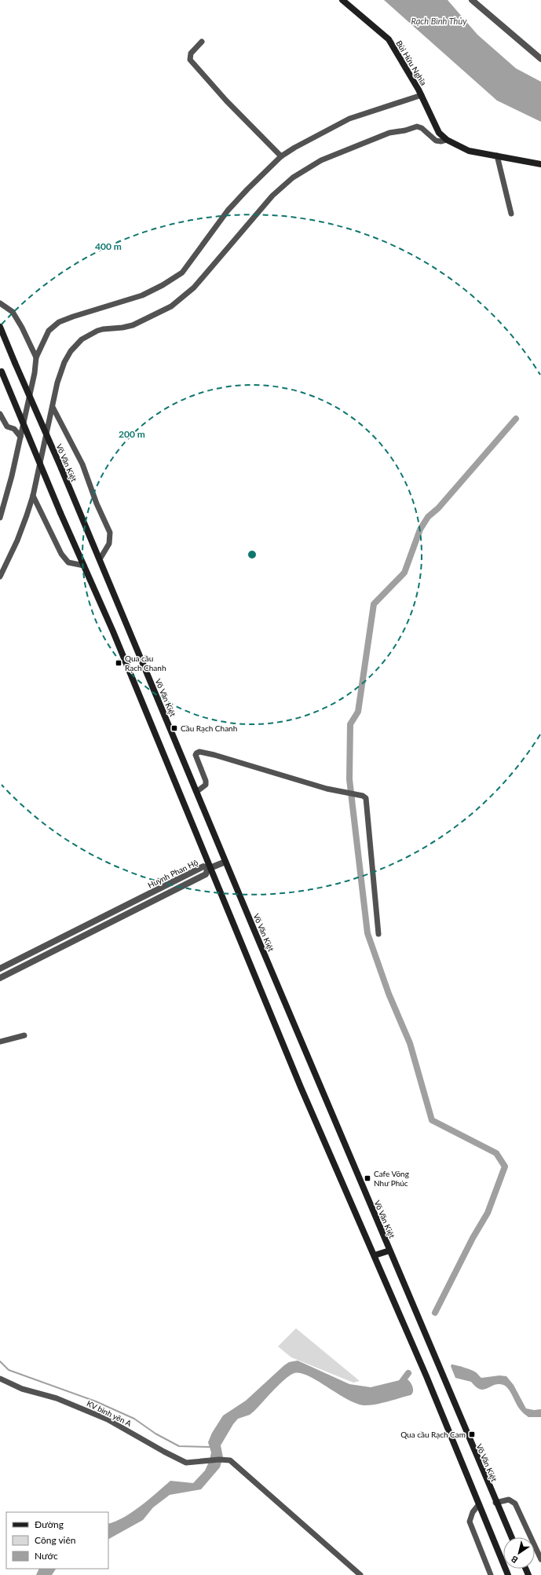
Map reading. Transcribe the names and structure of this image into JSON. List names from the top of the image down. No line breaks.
{"streets":{"main road":["Bùi Hữu Nghĩa","Võ Văn Kiệt"],"street":["Huỳnh Phan Hộ","KV bình yên A"]},"water":["Rạch Bình Thủy"],"places":{"transit":["Qua cầu Rạch Chanh","Cầu Rạch Chanh","Cafe Võng Như Phúc","Qua cầu Rạch Cam"]},"legend":["Đường","Công viên","Nước"],"north":"bottom left","rings":["400 m","200 m"]}
